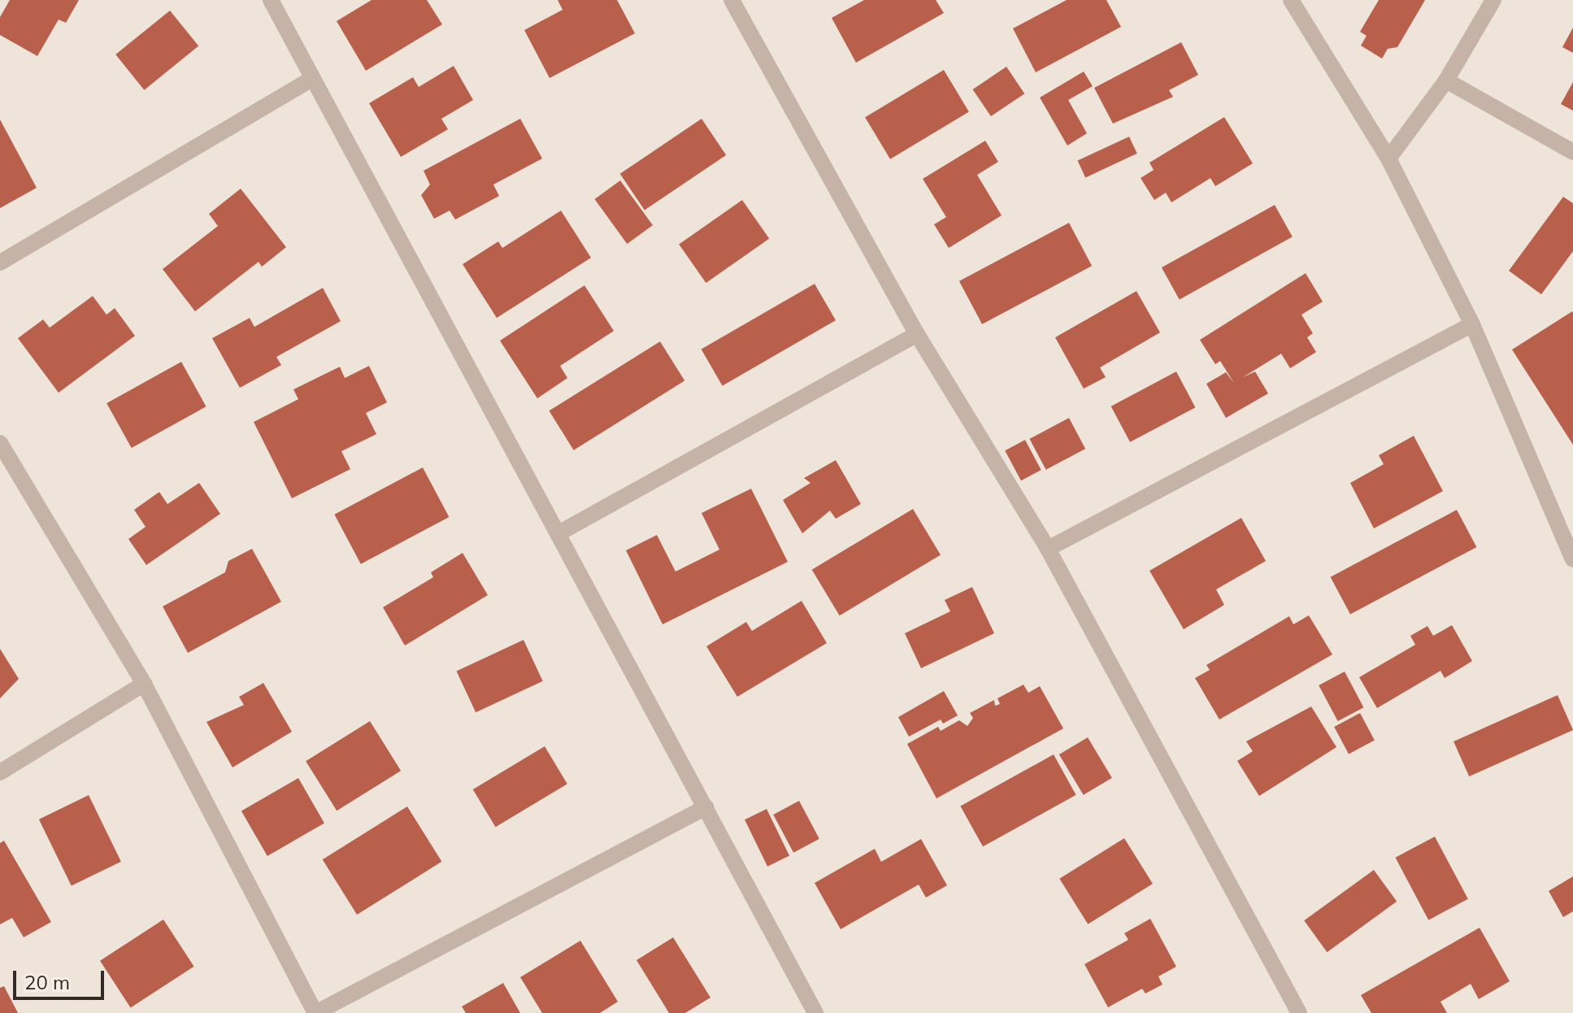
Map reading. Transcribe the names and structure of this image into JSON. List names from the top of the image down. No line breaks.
{"scale_bar":"20 m"}
